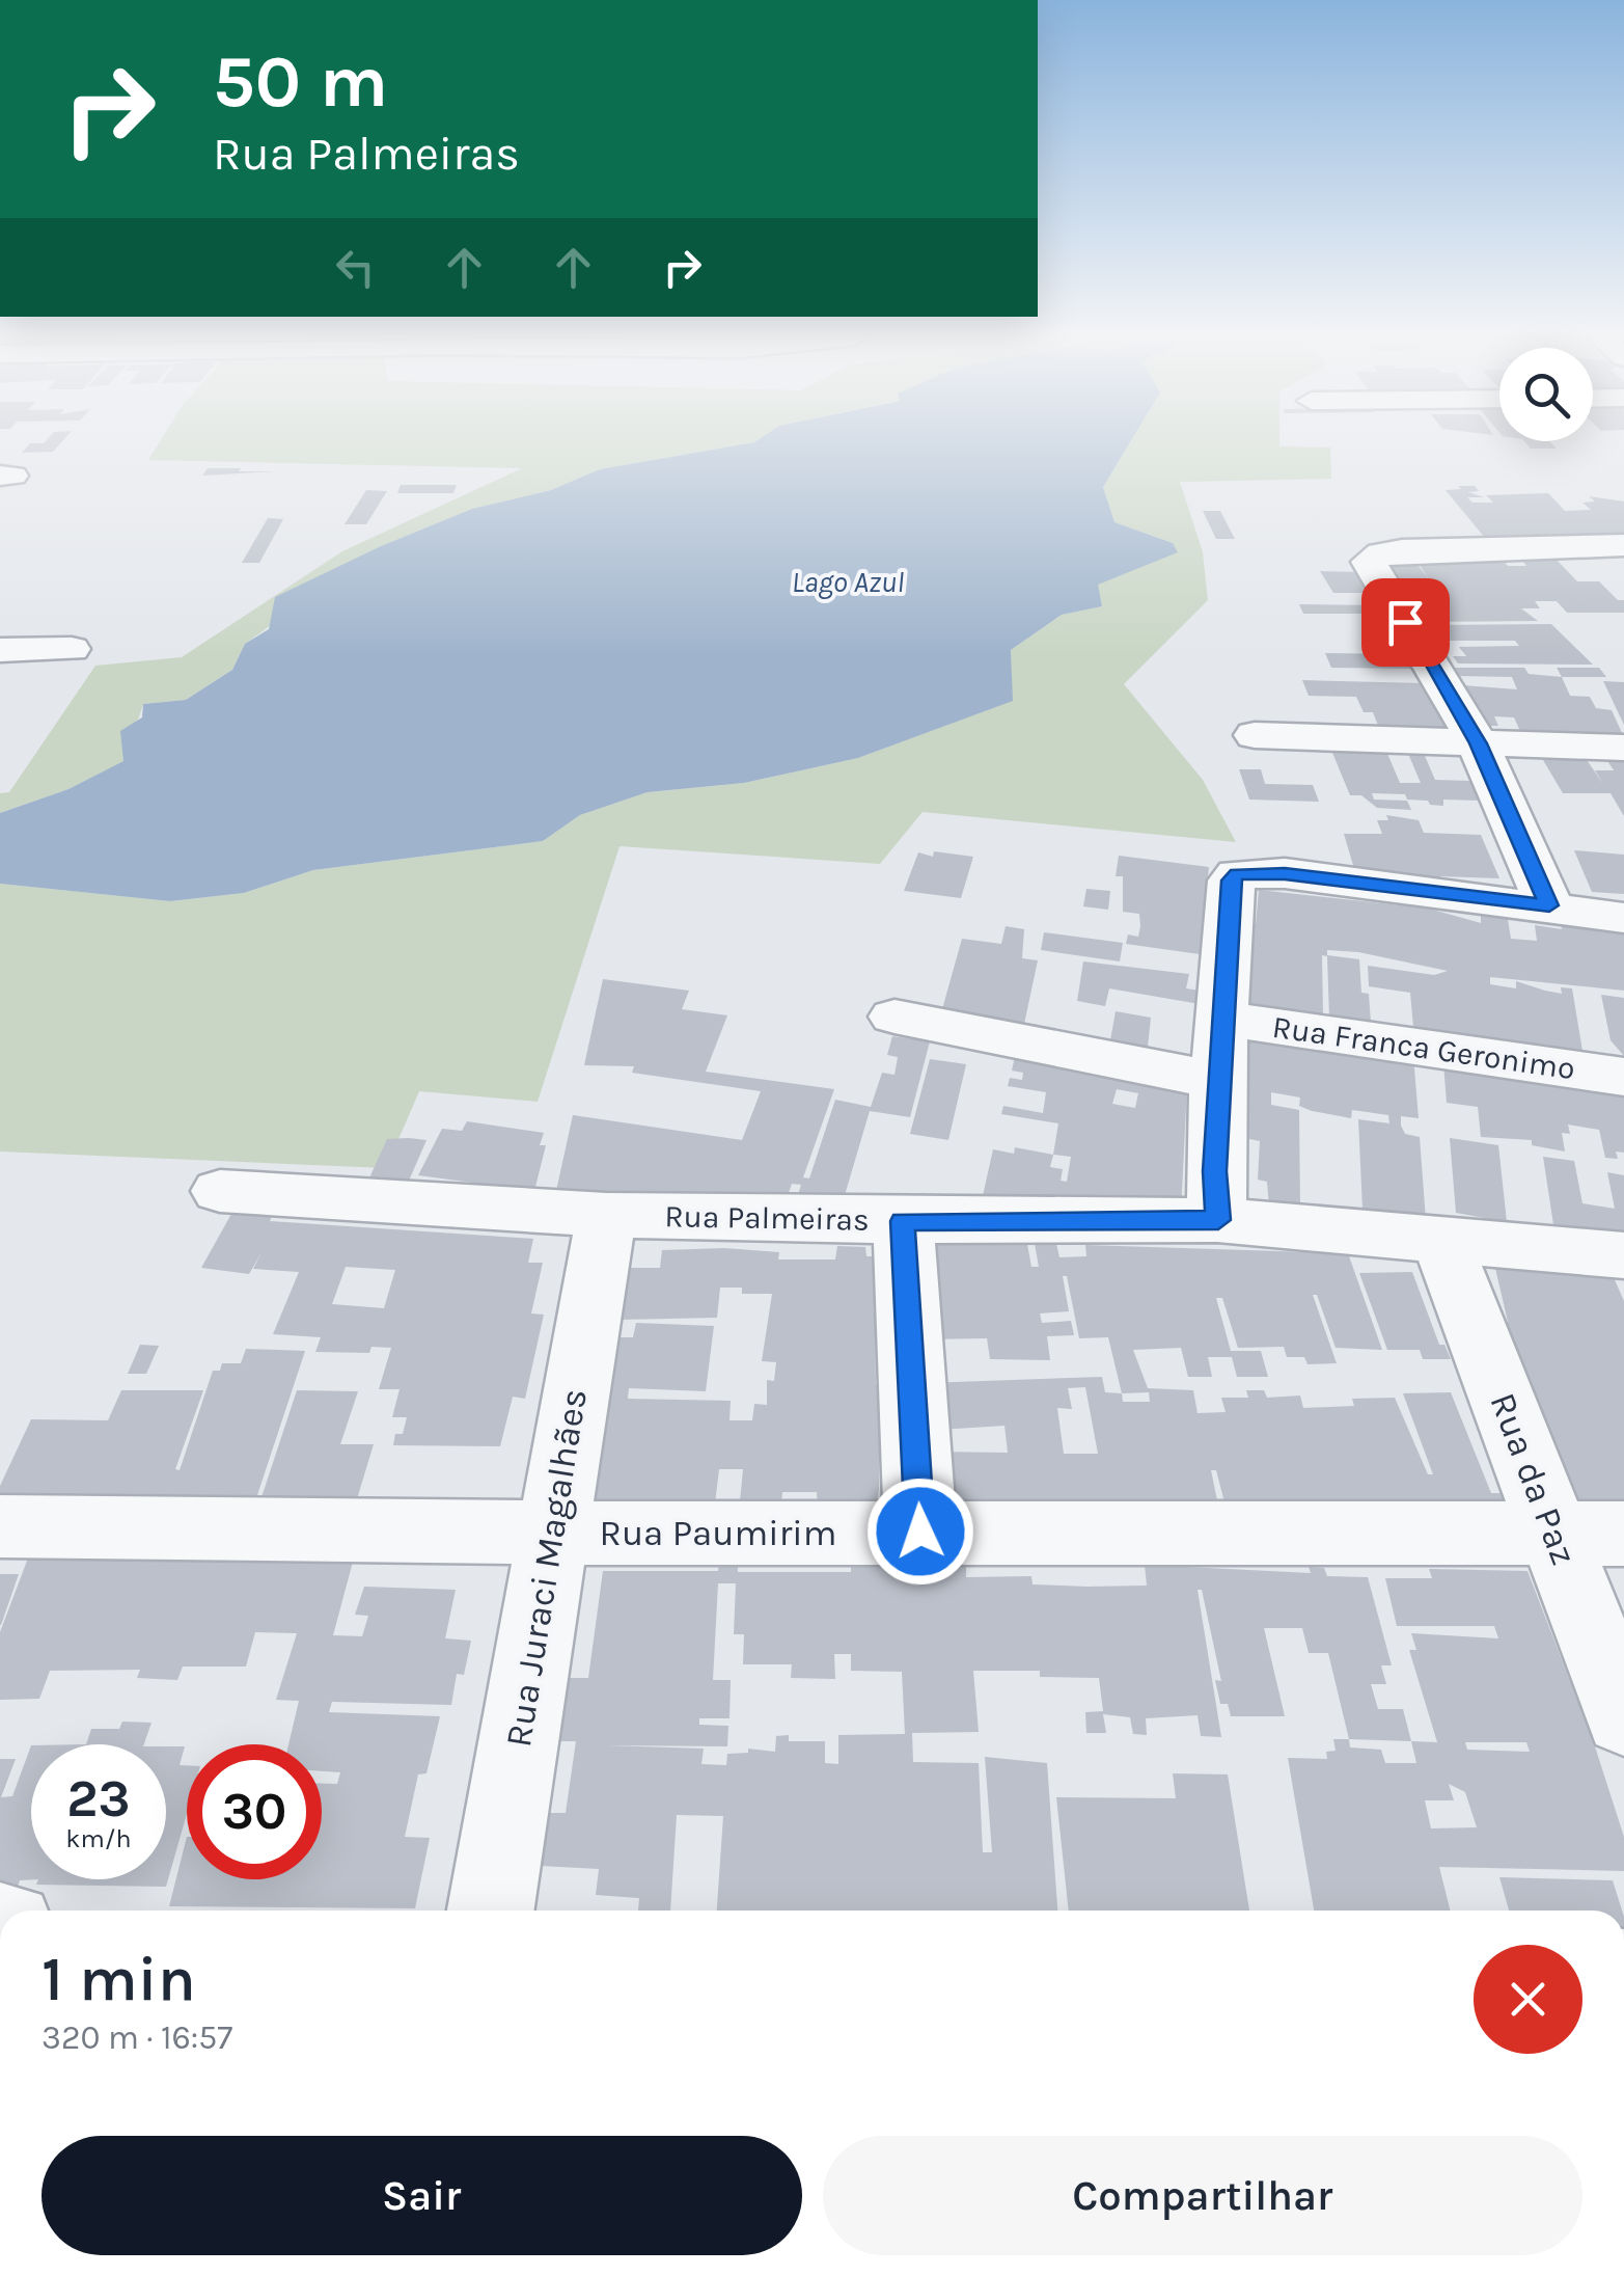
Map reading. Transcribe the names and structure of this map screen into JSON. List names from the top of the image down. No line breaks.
{"streets":{"street":["Rua Franca Geronimo","Rua Palmeiras","Rua da Paz","Rua Paumirim","Rua Juraci Magalhães"]},"crossings":[["Rua Palmeiras","Rua da Paz"],["Rua Palmeiras","Rua Juraci Magalhães"],["Rua da Paz","Rua Paumirim"],["Rua Paumirim","Rua Juraci Magalhães"]],"water":["Lago Azul"],"page":{"turn":["50 m","Rua Palmeiras"],"speed":"23 km/h","limit":"30","heading":["1 min","320 m · 16:57"],"buttons":["Sair","Compartilhar"]}}
